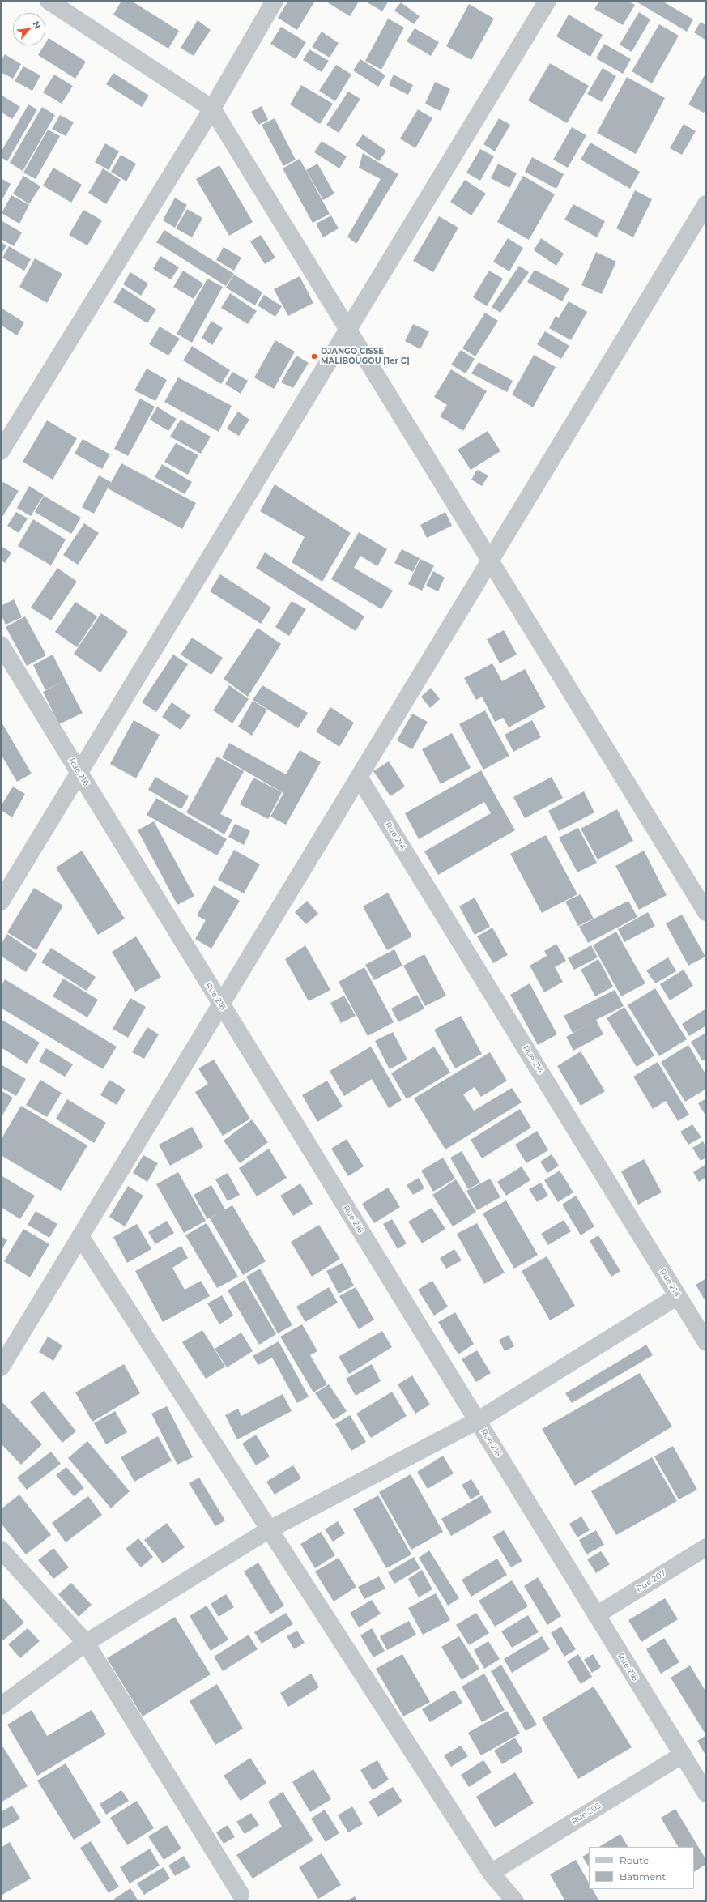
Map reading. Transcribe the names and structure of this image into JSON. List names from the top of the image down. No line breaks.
{"streets":{"street":["Rue 216","Rue 214","Rue 207","Rue 203"]},"crossings":[["Rue 216","Rue 207"],["Rue 216","Rue 203"]],"places":["DJANGO CISSE MALIBOUGOU [1er C]"],"legend":["Route","Bâtiment"],"north":"top right"}
